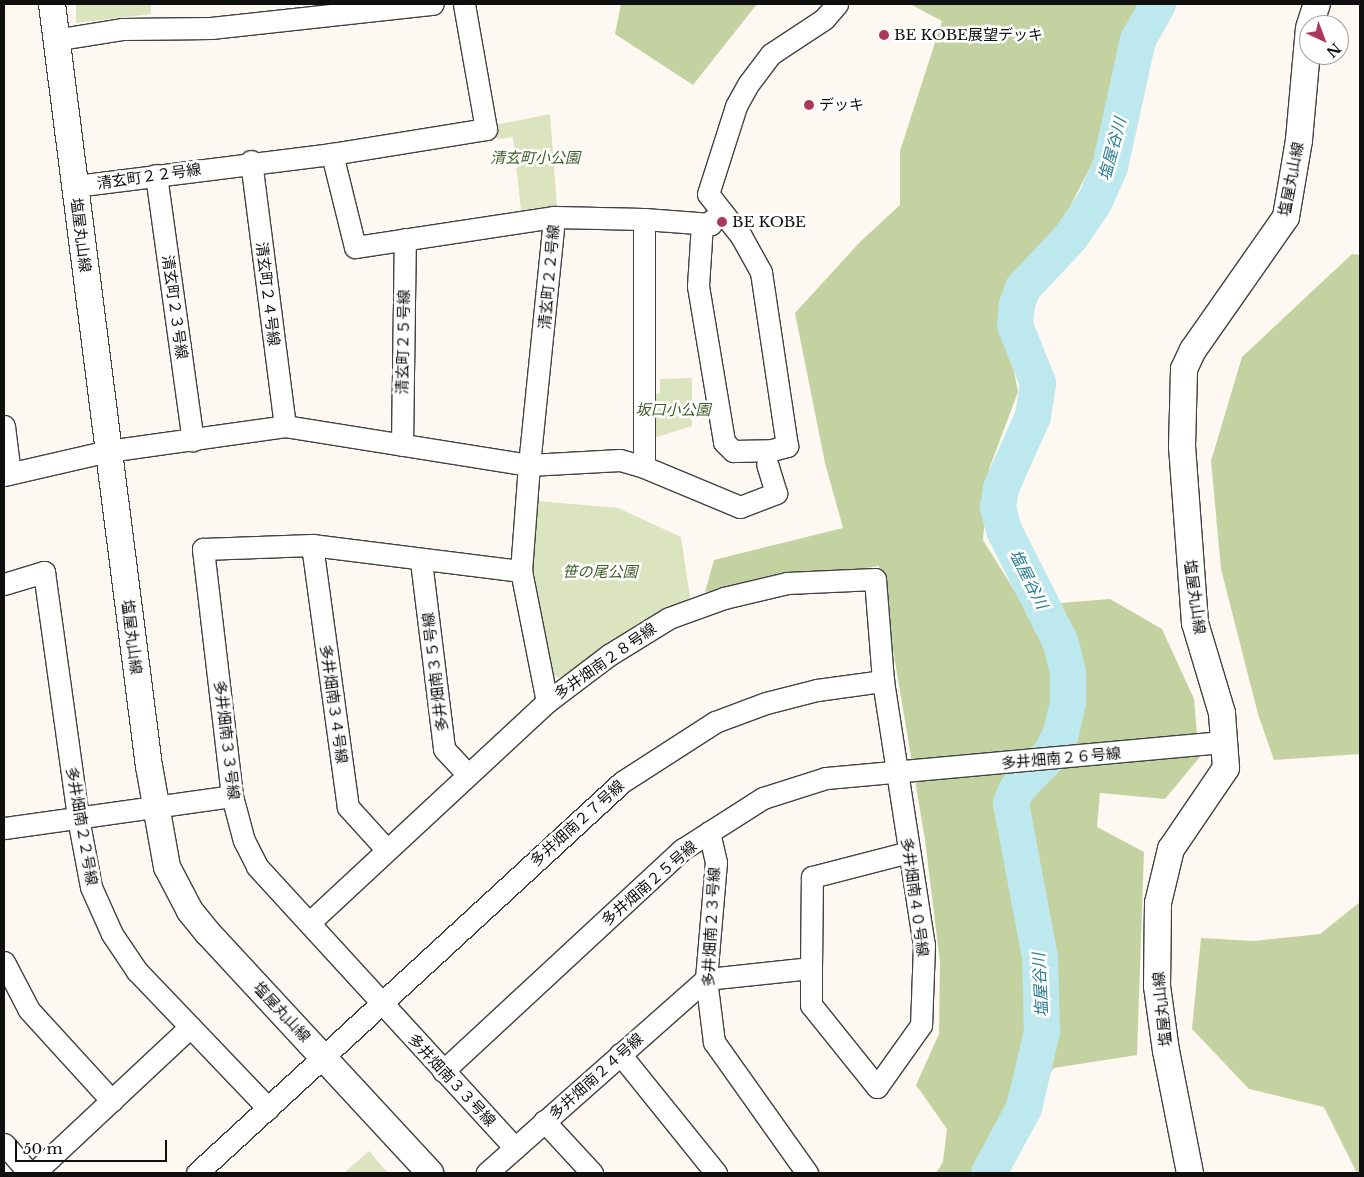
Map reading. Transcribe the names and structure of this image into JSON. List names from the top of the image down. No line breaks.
{"streets":{"street":["清玄町２２号線","塩屋丸山線","清玄町２４号線","清玄町２３号線","清玄町２５号線","多井畑南２８号線","多井畑南３５号線","多井畑南３４号線","多井畑南３３号線","多井畑南２６号線","多井畑南２７号線","多井畑南２２号線","多井畑南２５号線","多井畑南４０号線","多井畑南２３号線","多井畑南２４号線"]},"crossings":[["清玄町２２号線","塩屋丸山線"],["清玄町２２号線","清玄町２４号線"],["清玄町２２号線","清玄町２３号線"],["清玄町２２号線","清玄町２５号線"],["清玄町２２号線","多井畑南２８号線"],["清玄町２２号線","多井畑南３３号線"],["塩屋丸山線","多井畑南２６号線"],["塩屋丸山線","多井畑南２７号線"],["多井畑南２８号線","多井畑南３５号線"],["多井畑南２８号線","多井畑南３４号線"],["多井畑南２８号線","多井畑南３３号線"],["多井畑南２８号線","多井畑南２６号線"],["多井畑南２８号線","多井畑南２７号線"],["多井畑南２８号線","多井畑南２５号線"],["多井畑南２８号線","多井畑南４０号線"],["多井畑南３５号線","多井畑南３３号線"],["多井畑南３４号線","多井畑南３３号線"],["多井畑南３３号線","多井畑南２７号線"],["多井畑南３３号線","多井畑南２５号線"],["多井畑南３３号線","多井畑南２４号線"],["多井畑南２６号線","多井畑南２５号線"],["多井畑南２６号線","多井畑南４０号線"],["多井畑南２７号線","多井畑南２２号線"],["多井畑南２５号線","多井畑南４０号線"],["多井畑南２５号線","多井畑南２３号線"],["多井畑南２３号線","多井畑南２４号線"]],"water":["塩屋谷川"],"parks":["清玄町小公園","坂口小公園","笹の尾公園"],"places":["BE KOBE展望デッキ","デッキ","BE KOBE"],"scale_bar":"50 m","north":"bottom right"}
